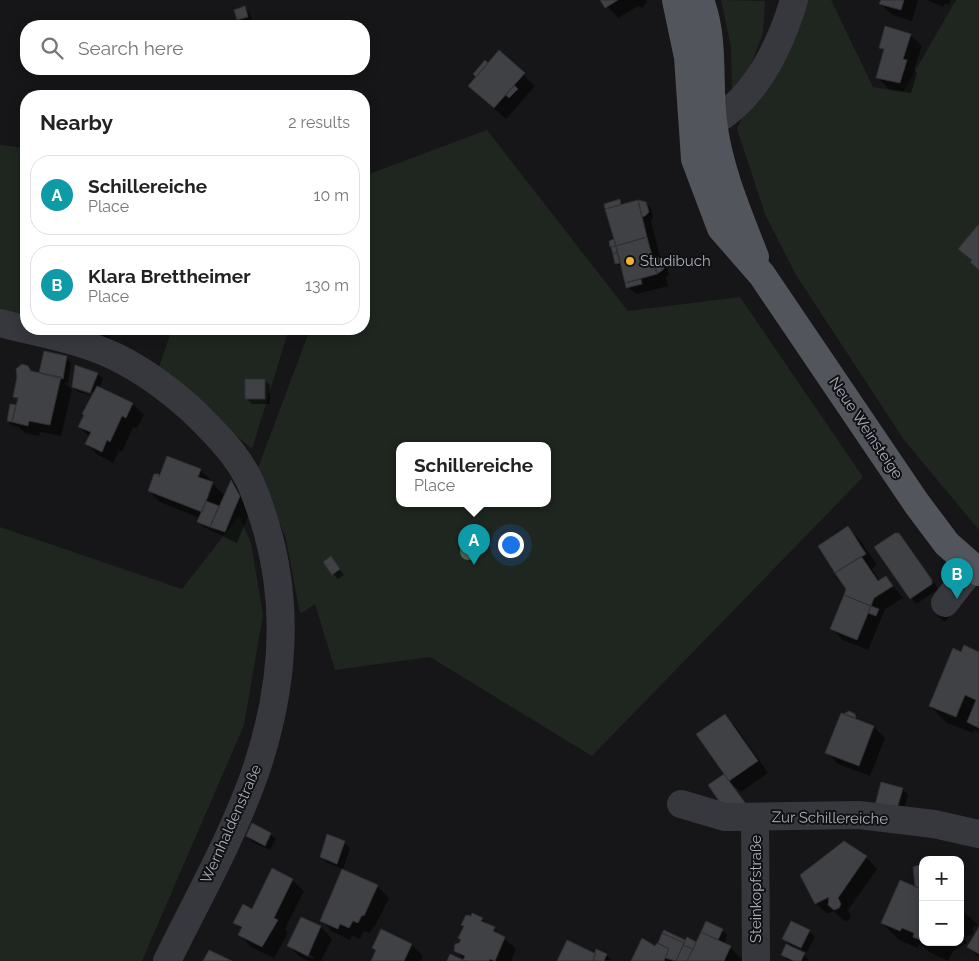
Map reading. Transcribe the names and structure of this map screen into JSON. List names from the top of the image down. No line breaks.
{"streets":{"main road":["Neue Weinsteige"],"street":["Zur Schillereiche","Wernhaldenstraße","Steinkopfstraße"]},"crossings":[["Zur Schillereiche","Steinkopfstraße"]],"places":["Studibuch"],"page":{"search":"Search here","heading":["Nearby","2 results"],"list":[{"mark":"A","name":"Schillereiche","note":"Place","value":"10 m"},{"mark":"B","name":"Klara Brettheimer","note":"Place","value":"130 m"}],"popup":["Schillereiche","Place"],"pins":["A","B"],"map_buttons":["+","−"]}}
